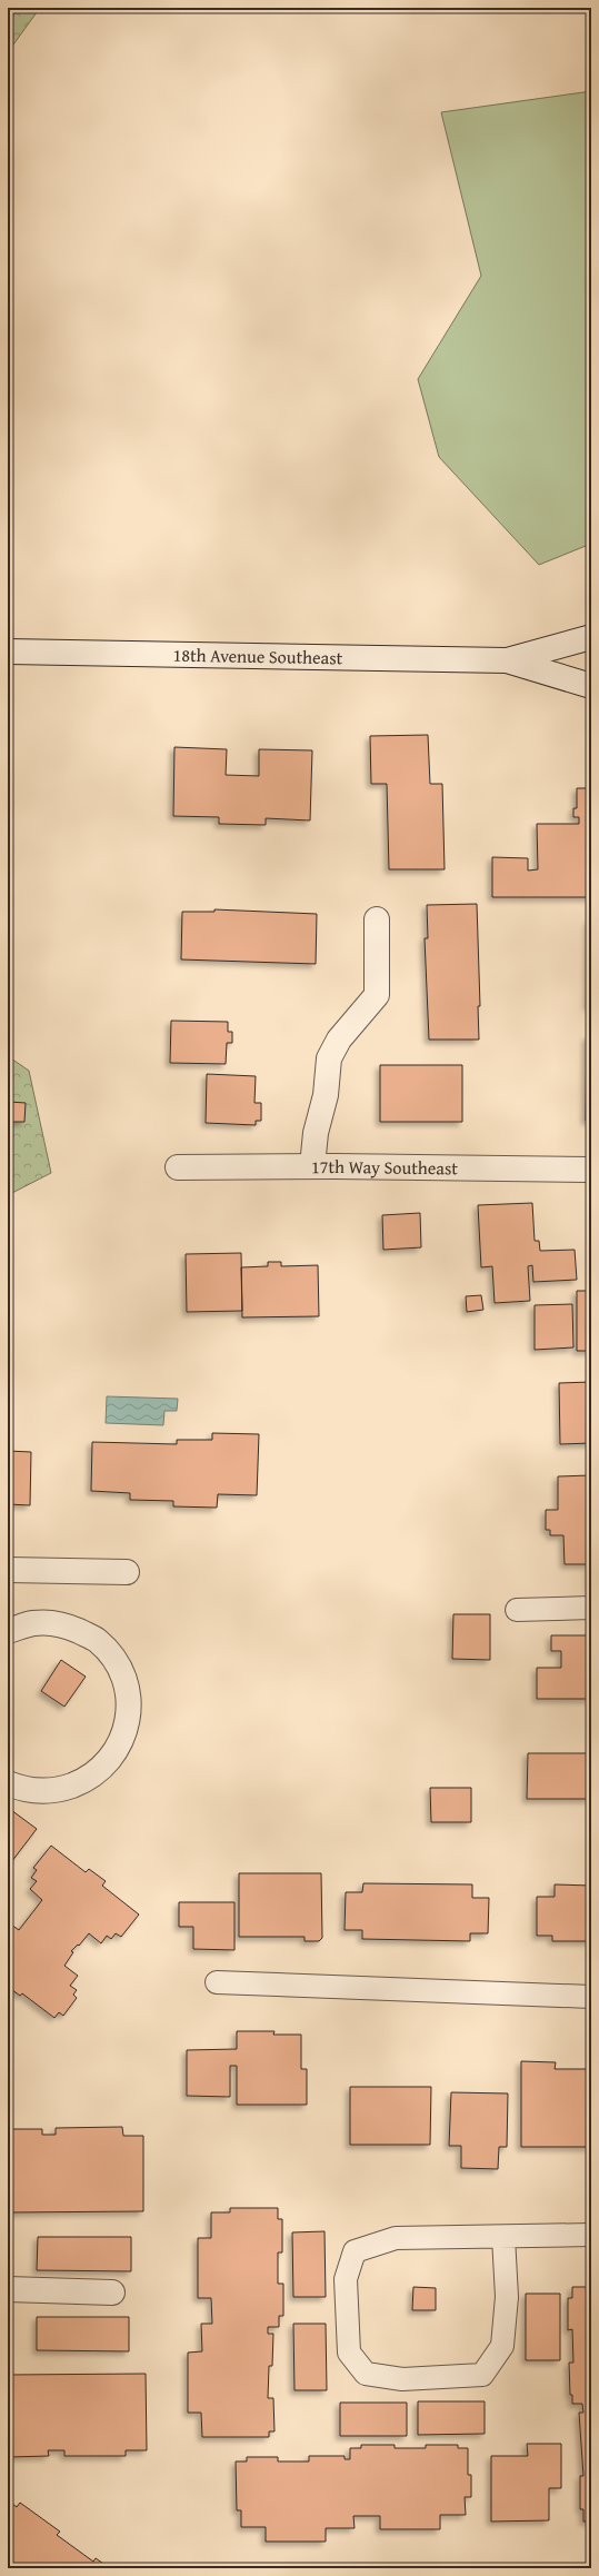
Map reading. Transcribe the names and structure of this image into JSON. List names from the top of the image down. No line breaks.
{"streets":{"street":["18th Avenue Southeast","17th Way Southeast"]}}
